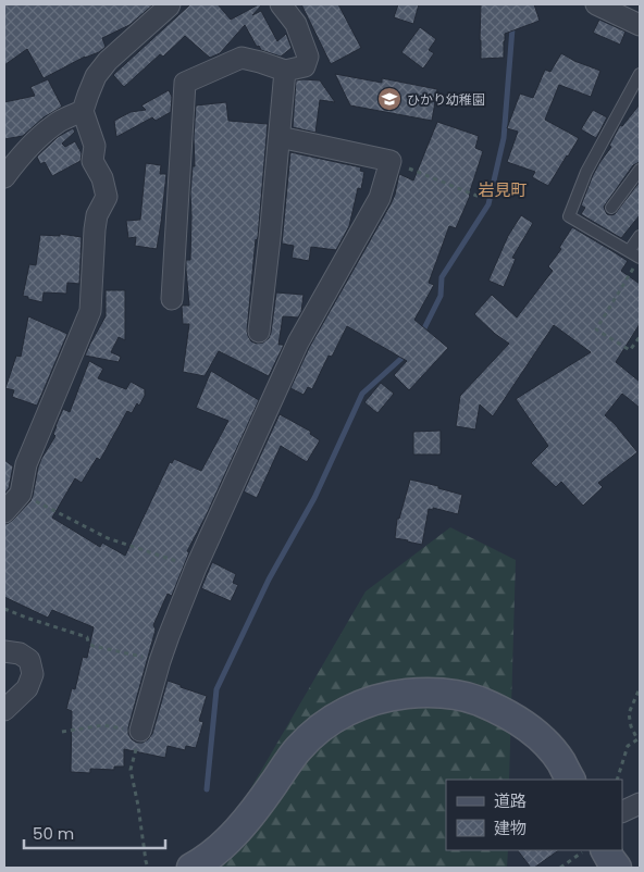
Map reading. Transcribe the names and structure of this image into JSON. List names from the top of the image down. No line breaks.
{"districts":["岩見町"],"places":{"school or university":["ひかり幼稚園"]},"legend":["道路","建物"],"scale_bar":"50 m"}
